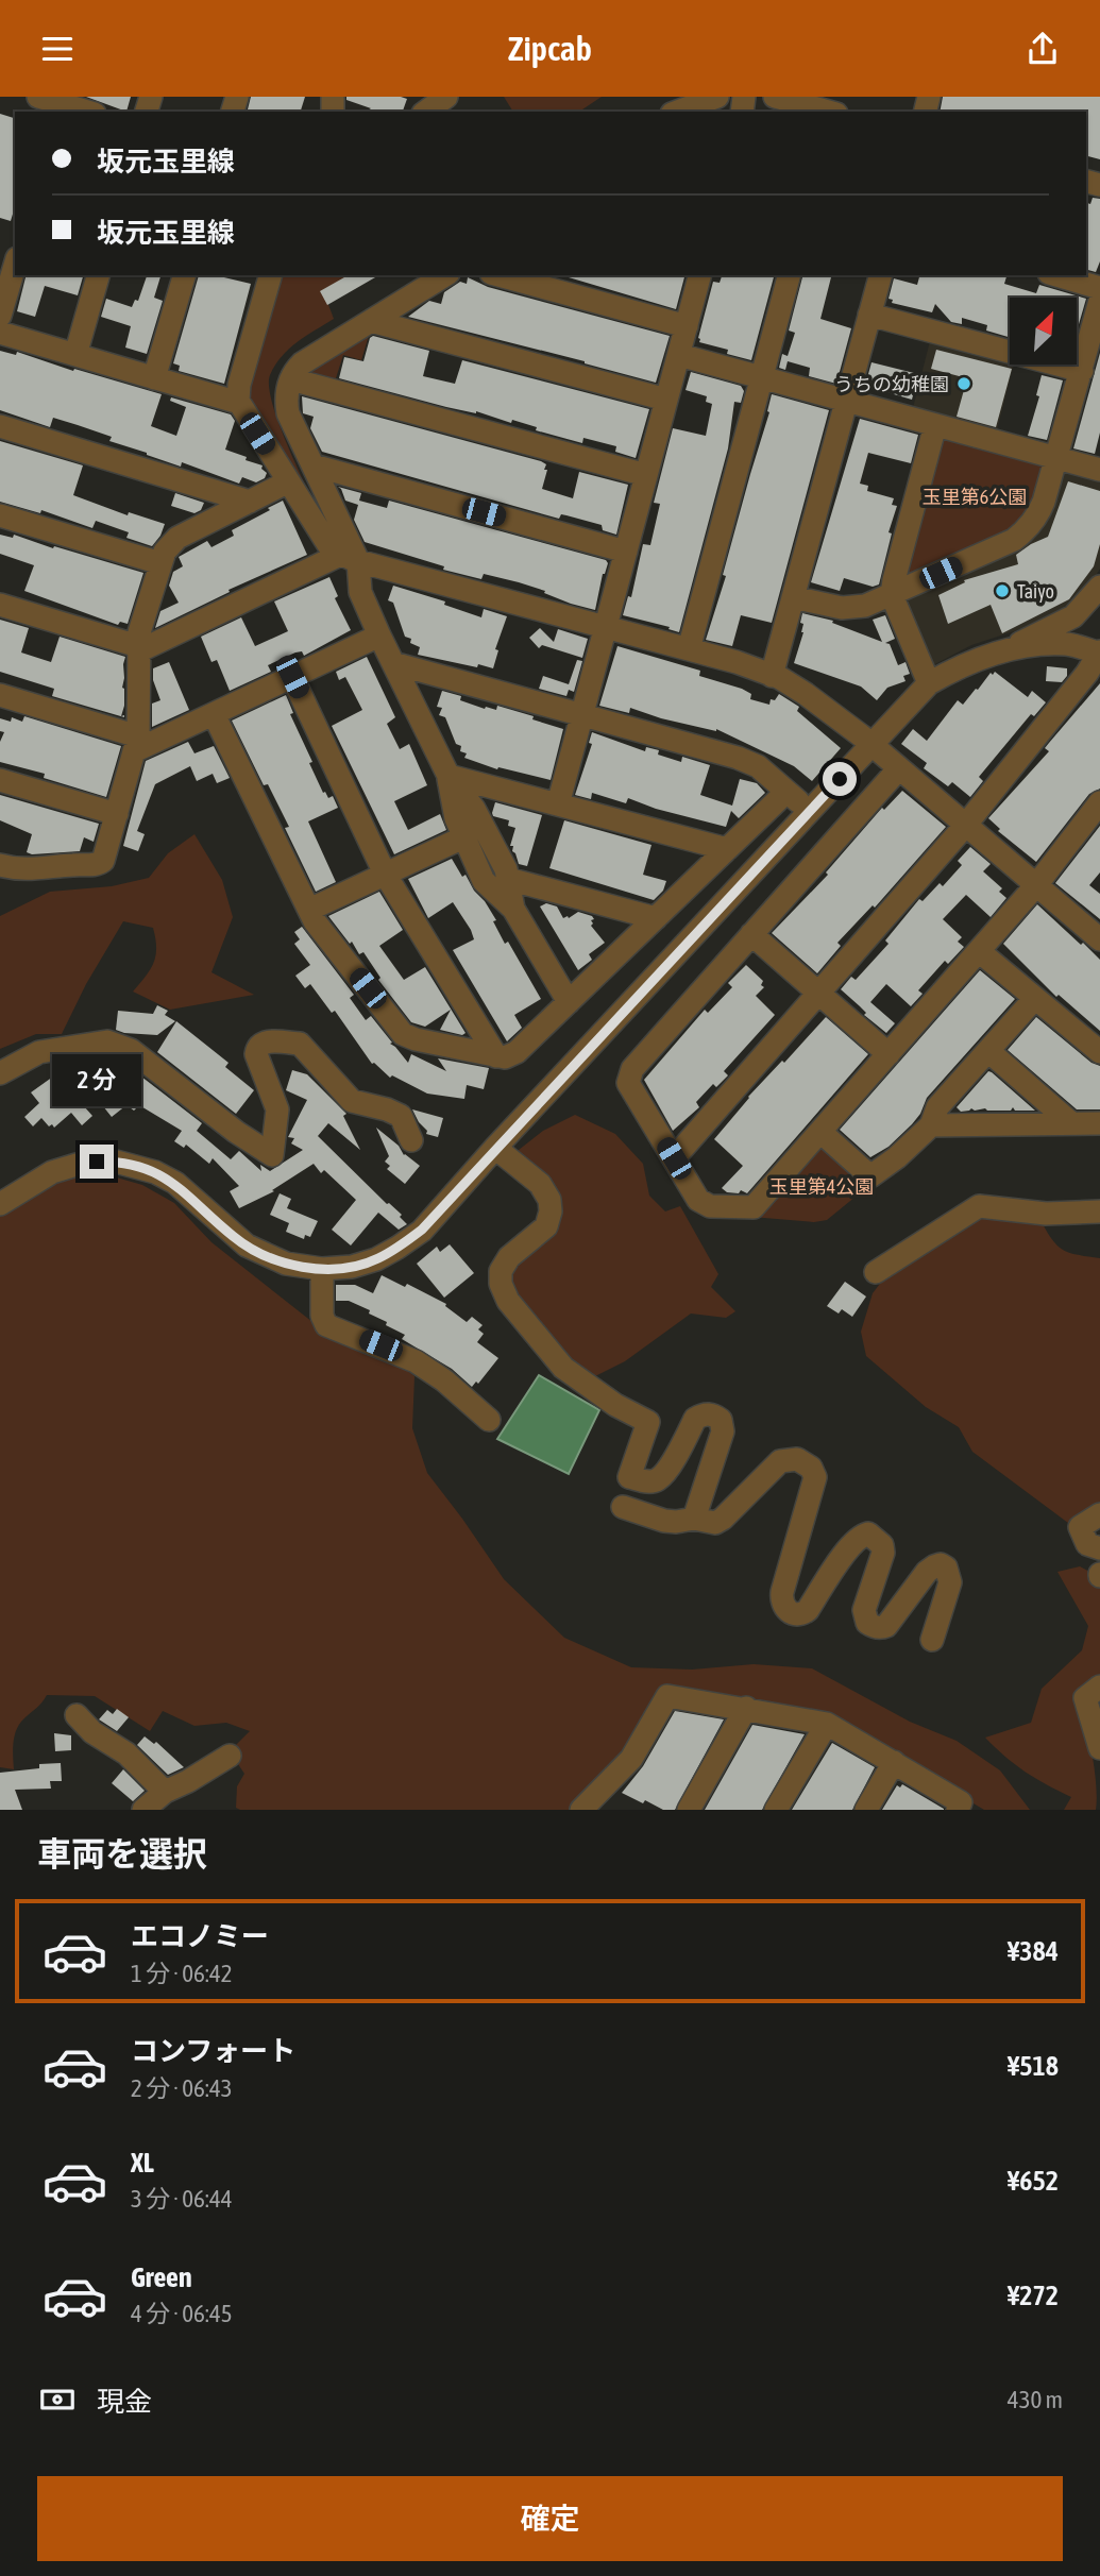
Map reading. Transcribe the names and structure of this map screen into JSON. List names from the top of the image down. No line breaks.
{"parks":["玉里第6公園","玉里第4公園"],"places":["うちの幼稚園","Taiyo"],"north":"top right","page":{"header":"Zipcab","banner":["坂元玉里線","坂元玉里線"],"bubble":"2 分","heading":"車両を選択","list":[{"name":"エコノミー","note":"1 分 · 06:42","value":"¥384"},{"name":"コンフォート","note":"2 分 · 06:43","value":"¥518"},{"name":"XL","note":"3 分 · 06:44","value":"¥652"},{"name":"Green","note":"4 分 · 06:45","value":"¥272"}],"pay":["現金","430 m"],"buttons":"確定"}}
